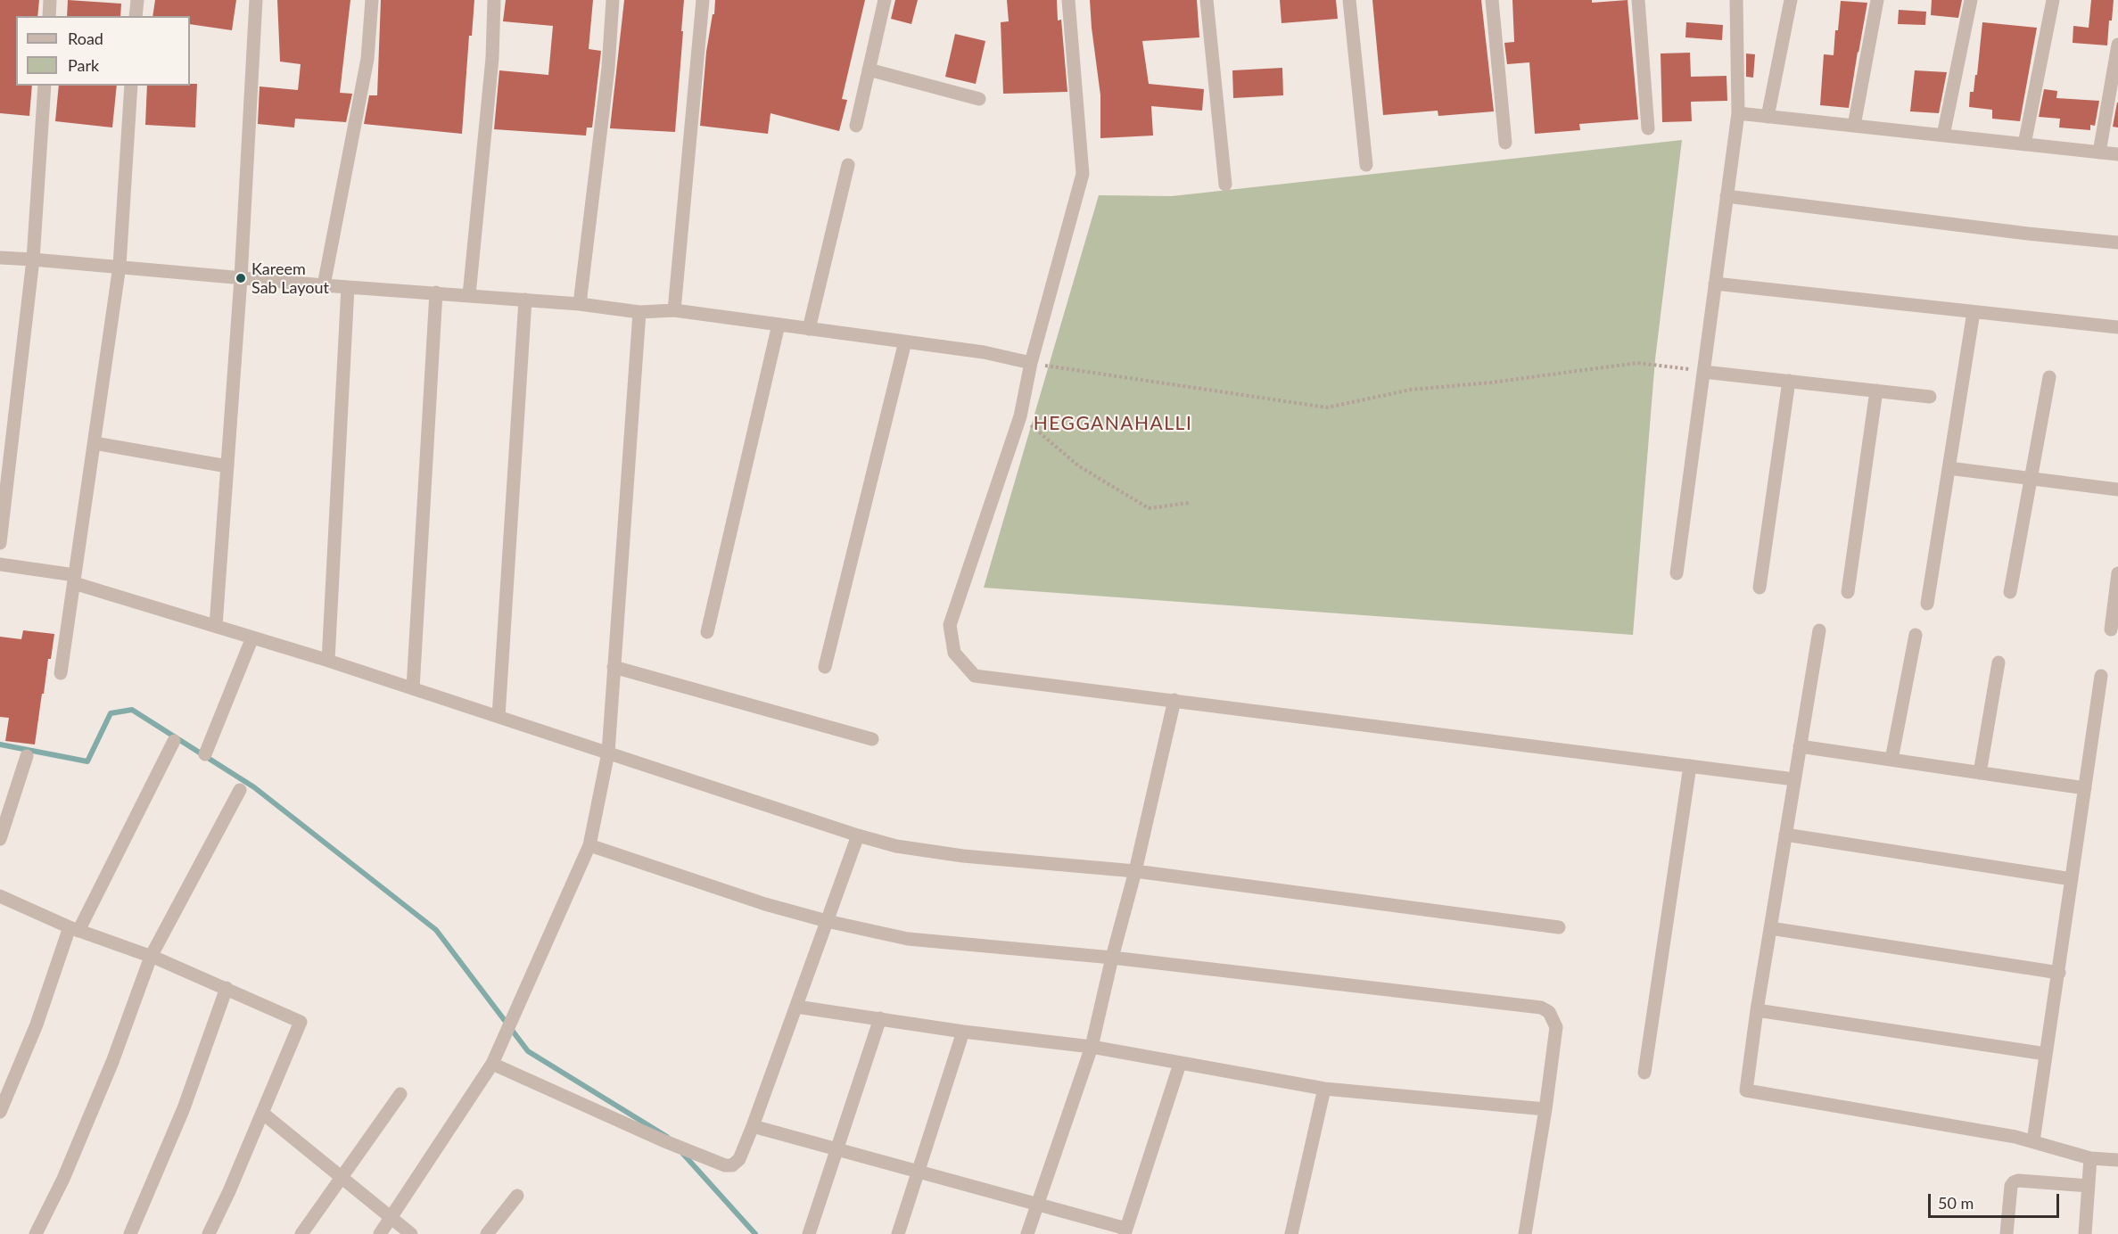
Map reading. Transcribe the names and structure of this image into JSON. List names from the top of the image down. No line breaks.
{"districts":["HEGGANAHALLI"],"places":["Kareem Sab Layout"],"legend":["Road","Park"],"scale_bar":"50 m"}
